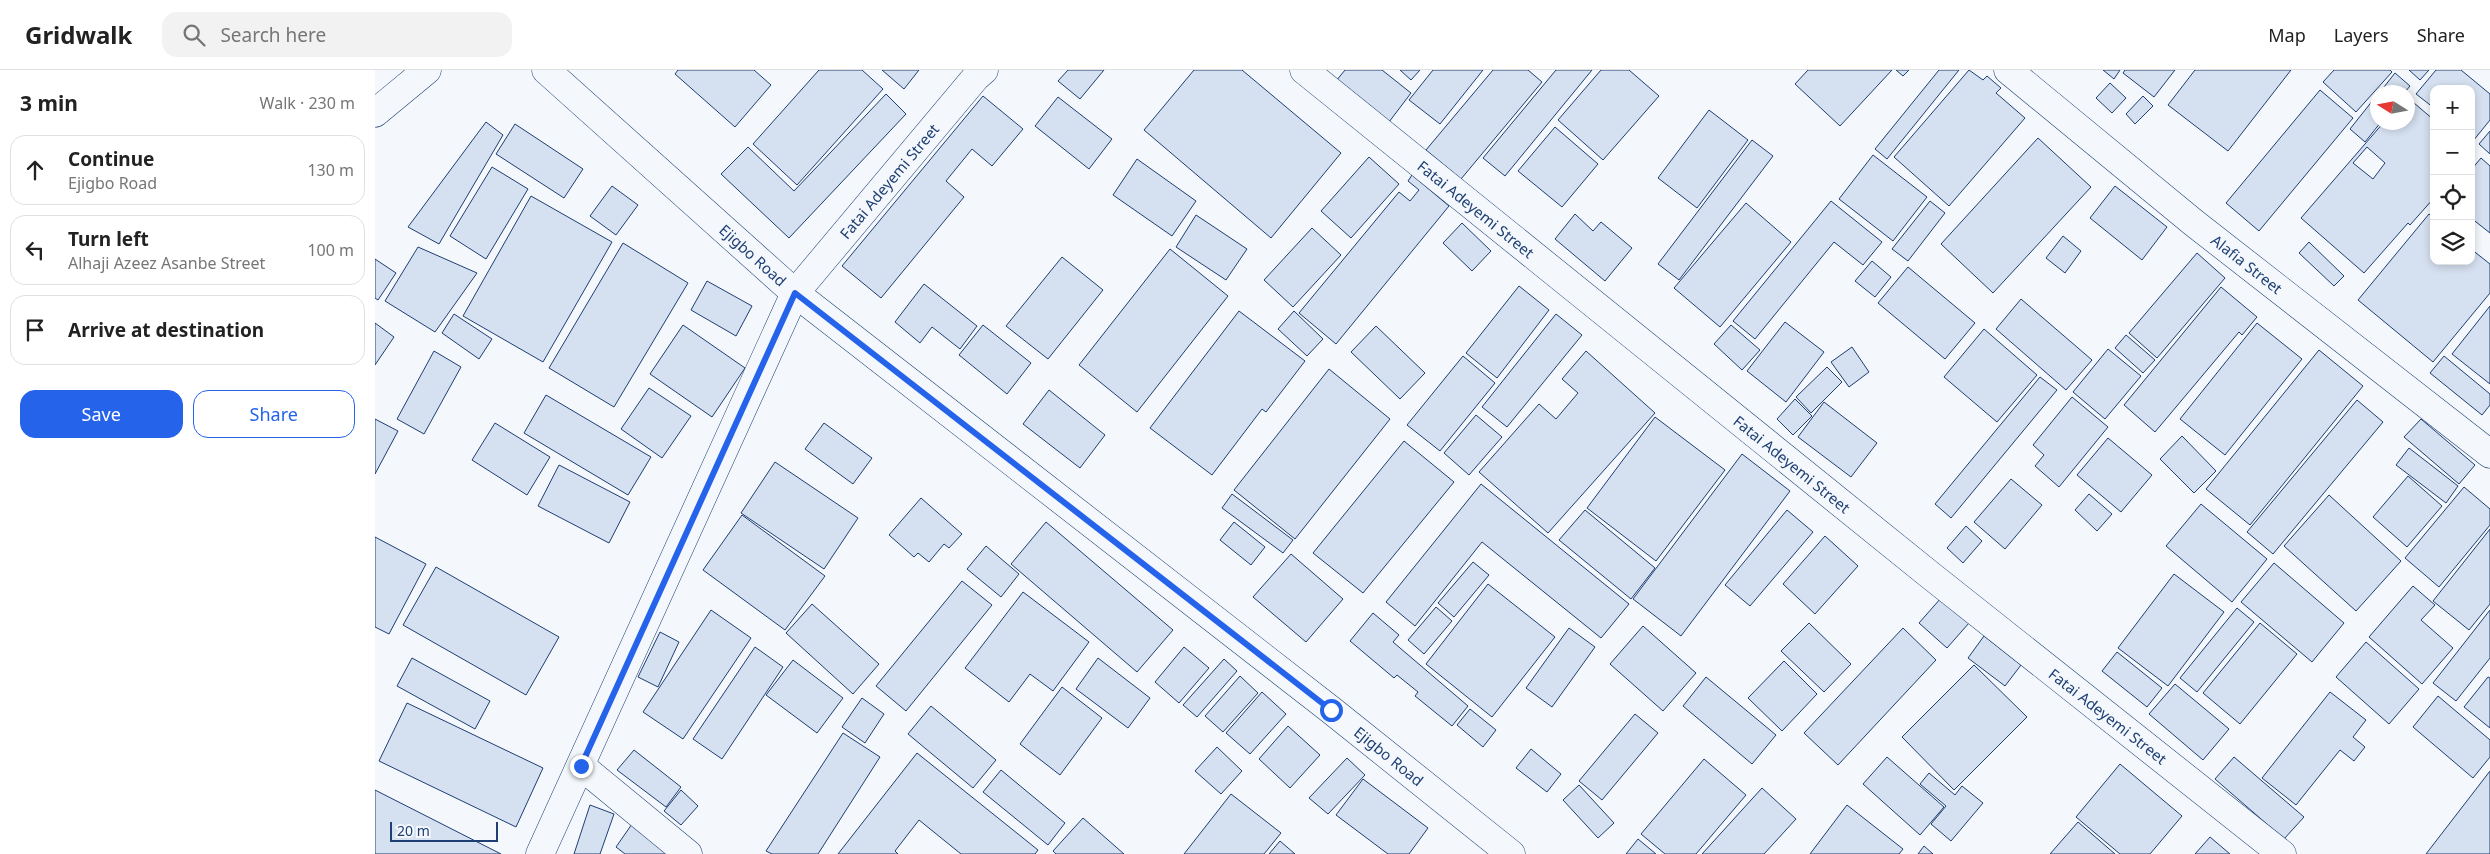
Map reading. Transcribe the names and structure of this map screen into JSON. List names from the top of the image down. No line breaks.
{"streets":{"street":["Fatai Adeyemi Street","Ejigbo Road","Alafia Street"]},"crossings":[["Fatai Adeyemi Street","Ejigbo Road"]],"scale_bar":"20 m","north":"left","page":{"header":"Gridwalk","search":"Search here","nav":["Map","Layers","Share"],"heading":["3 min","Walk · 230 m"],"map_buttons":["+","−"],"list":[["Continue","Ejigbo Road","130 m"],["Turn left","Alhaji Azeez Asanbe Street","100 m"],"Arrive at destination"],"buttons":["Save","Share"],"scale":"20 m"}}
